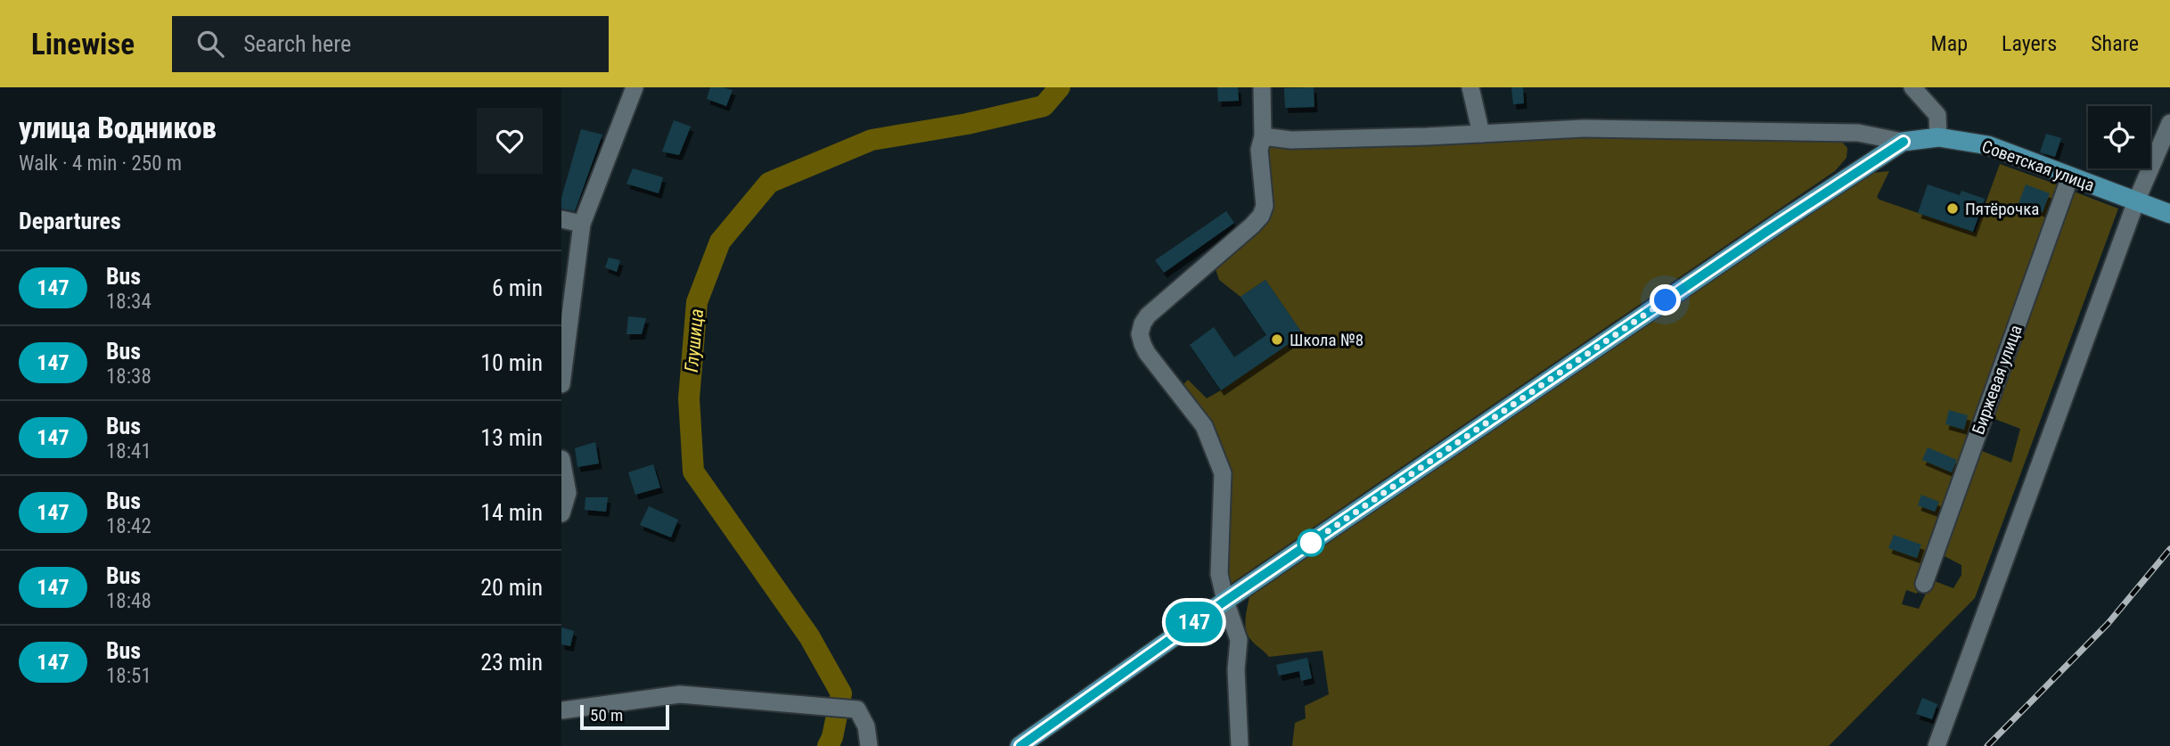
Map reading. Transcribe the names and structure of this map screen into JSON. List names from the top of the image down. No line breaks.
{"streets":{"main road":["Советская улица"],"street":["Биржевая улица"]},"crossings":[["Советская улица","Биржевая улица"]],"water":["Глушица"],"places":["Пятёрочка","Школа №8"],"lines":["bus line 147"],"scale_bar":"50 m","page":{"header":"Linewise","search":"Search here","nav":["Map","Layers","Share"],"heading":[["улица Водников","Walk · 4 min · 250 m"],"Departures"],"on_map":"147","list":[{"mark":"147","name":"Bus","note":"18:34","value":"6 min"},{"mark":"147","name":"Bus","note":"18:38","value":"10 min"},{"mark":"147","name":"Bus","note":"18:41","value":"13 min"},{"mark":"147","name":"Bus","note":"18:42","value":"14 min"},{"mark":"147","name":"Bus","note":"18:48","value":"20 min"},{"mark":"147","name":"Bus","note":"18:51","value":"23 min"}],"scale":"50 m"}}
